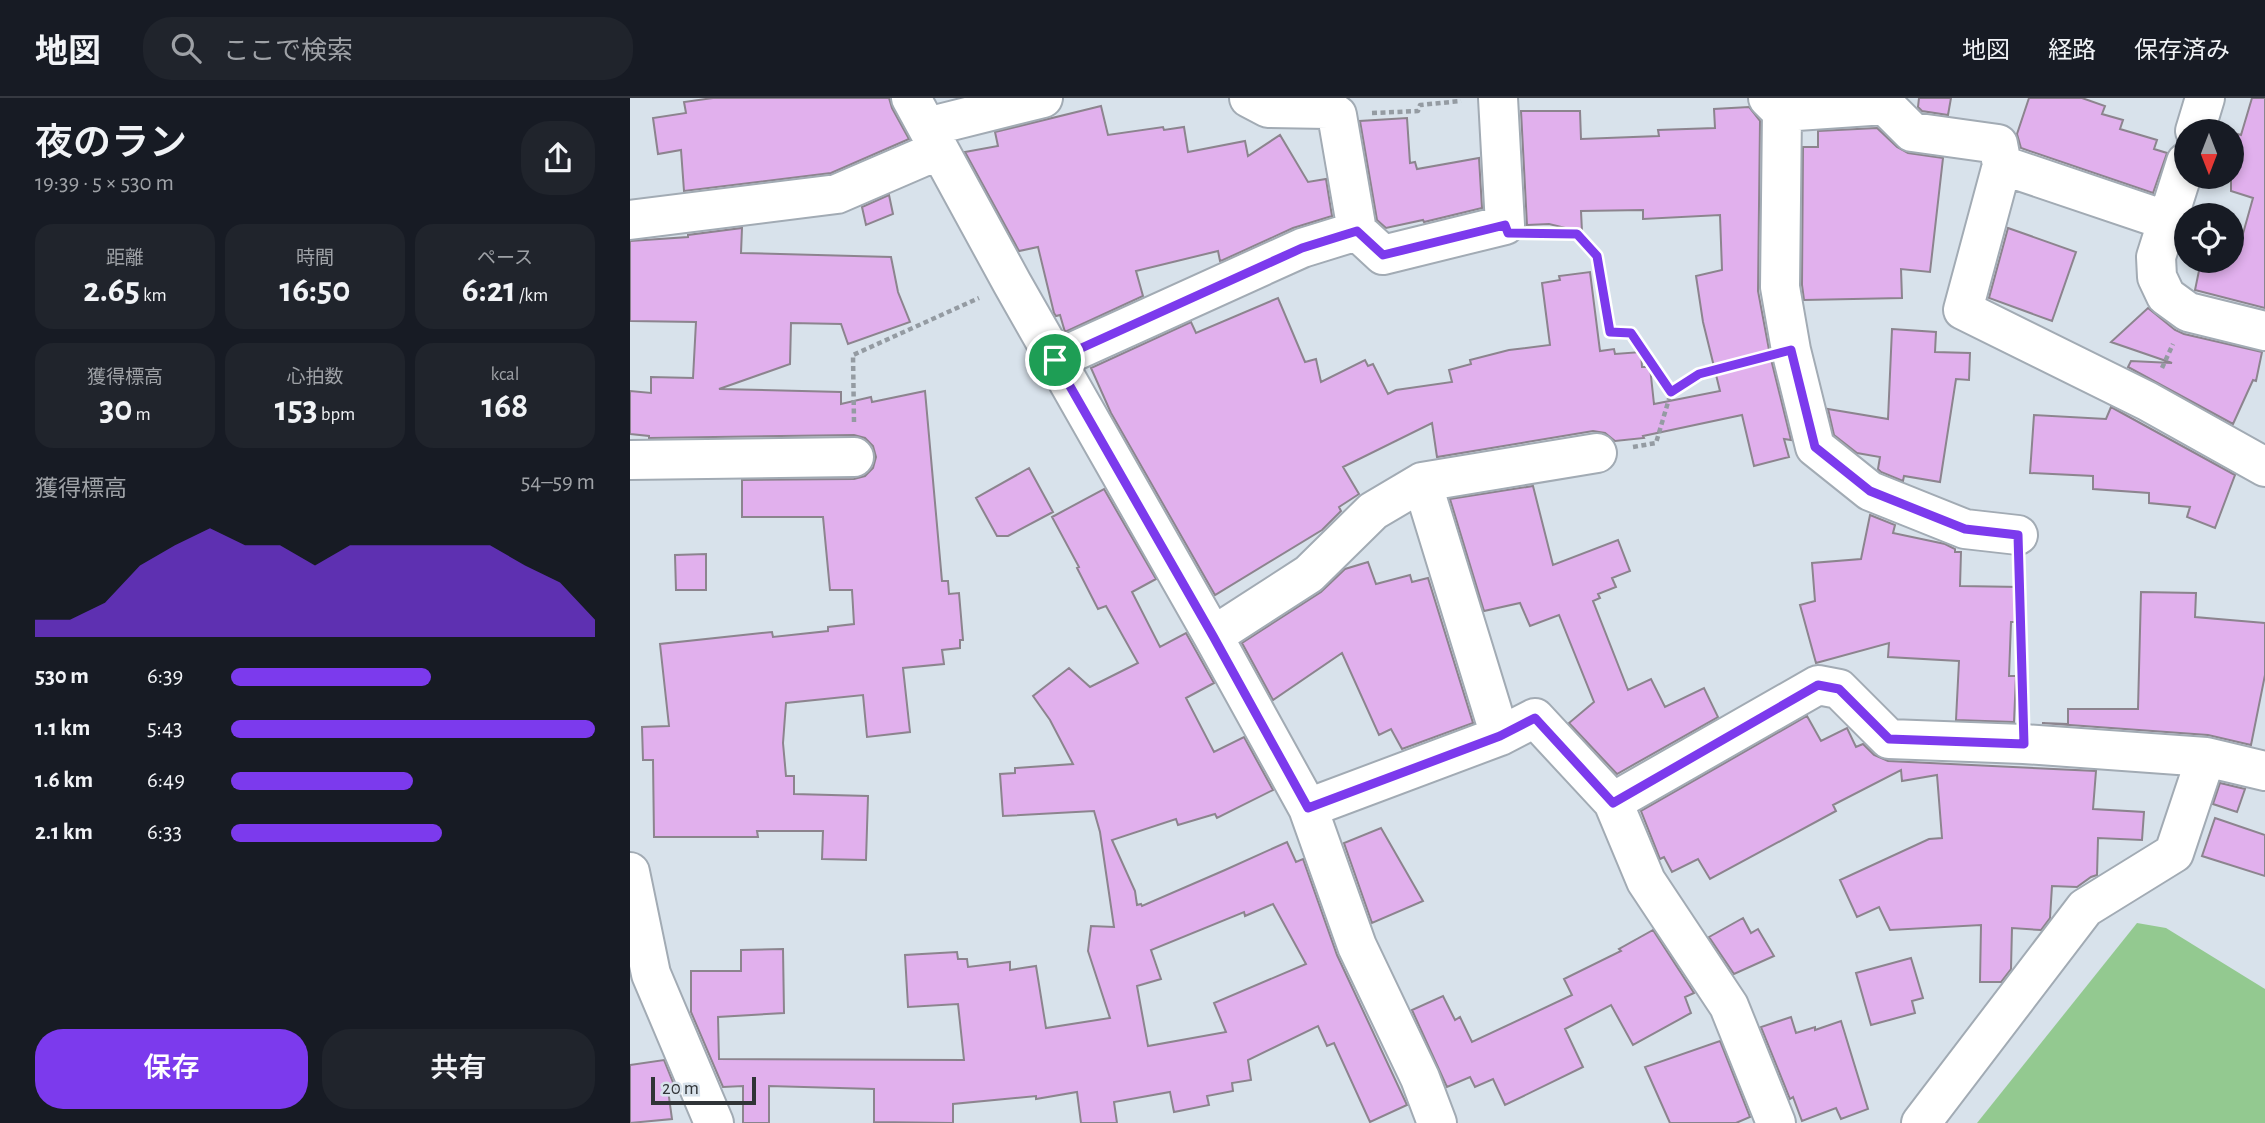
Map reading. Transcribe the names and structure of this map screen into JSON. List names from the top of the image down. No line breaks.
{"scale_bar":"20 m","north":"bottom","page":{"header":"地図","search":"ここで検索","nav":["地図","経路","保存済み"],"heading":["夜のラン","19:39 · 5 × 530 m"],"stats":[["距離","2.65 km"],["時間","16:50"],["ペース","6:21 /km"],["獲得標高","30 m"],["心拍数","153 bpm"],["kcal","168"]],"chart":["獲得標高","54–59 m"],"list":[{"name":"530 m","note":"6:39"},{"name":"1.1 km","note":"5:43"},{"name":"1.6 km","note":"6:49"},{"name":"2.1 km","note":"6:33"}],"buttons":["保存","共有"],"scale":"20 m"}}
